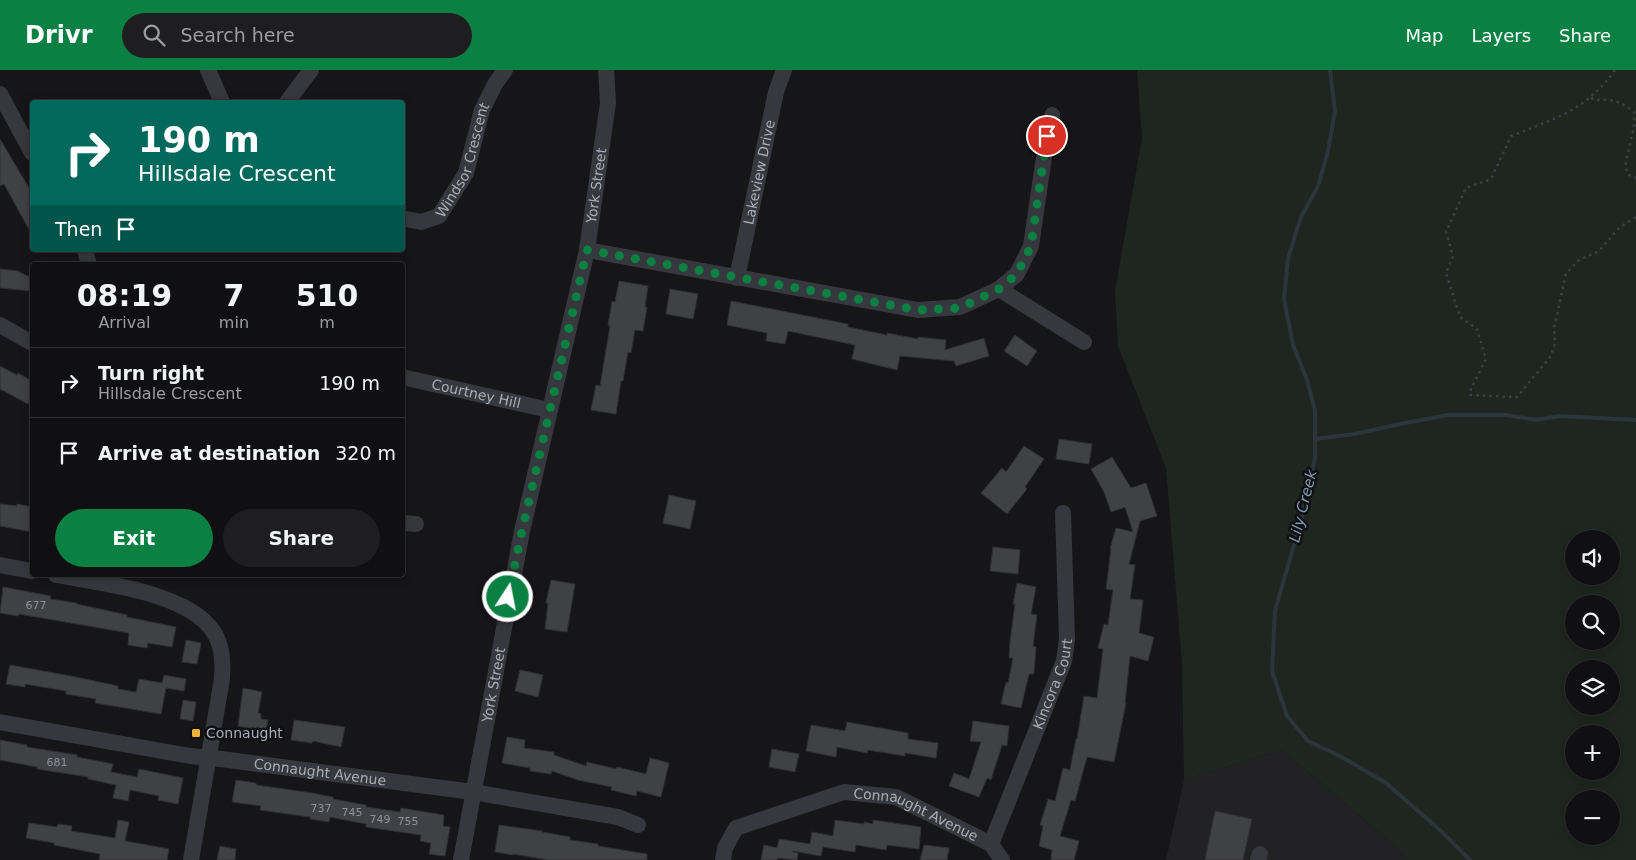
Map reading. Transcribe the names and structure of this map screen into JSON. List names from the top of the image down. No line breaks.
{"streets":{"street":["Windsor Crescent","Lakeview Drive","York Street","Courtney Hill","Kincora Court","Connaught Avenue"]},"crossings":[["York Street","Courtney Hill"],["York Street","Connaught Avenue"],["Kincora Court","Connaught Avenue"]],"water":["Lily Creek"],"places":{"transit":["Connaught"]},"house_numbers":["677","681","737","745","749","755"],"page":{"header":"Drivr","search":"Search here","nav":["Map","Layers","Share"],"turn":["190 m","Hillsdale Crescent"],"then":"Then","eta":["08:19","Arrival","7","min","510","m"],"list":[{"name":"Turn right","note":"Hillsdale Crescent","value":"190 m"},{"name":"Arrive at destination","value":"320 m"}],"buttons":["Exit","Share"],"map_buttons":["+","−"]}}
